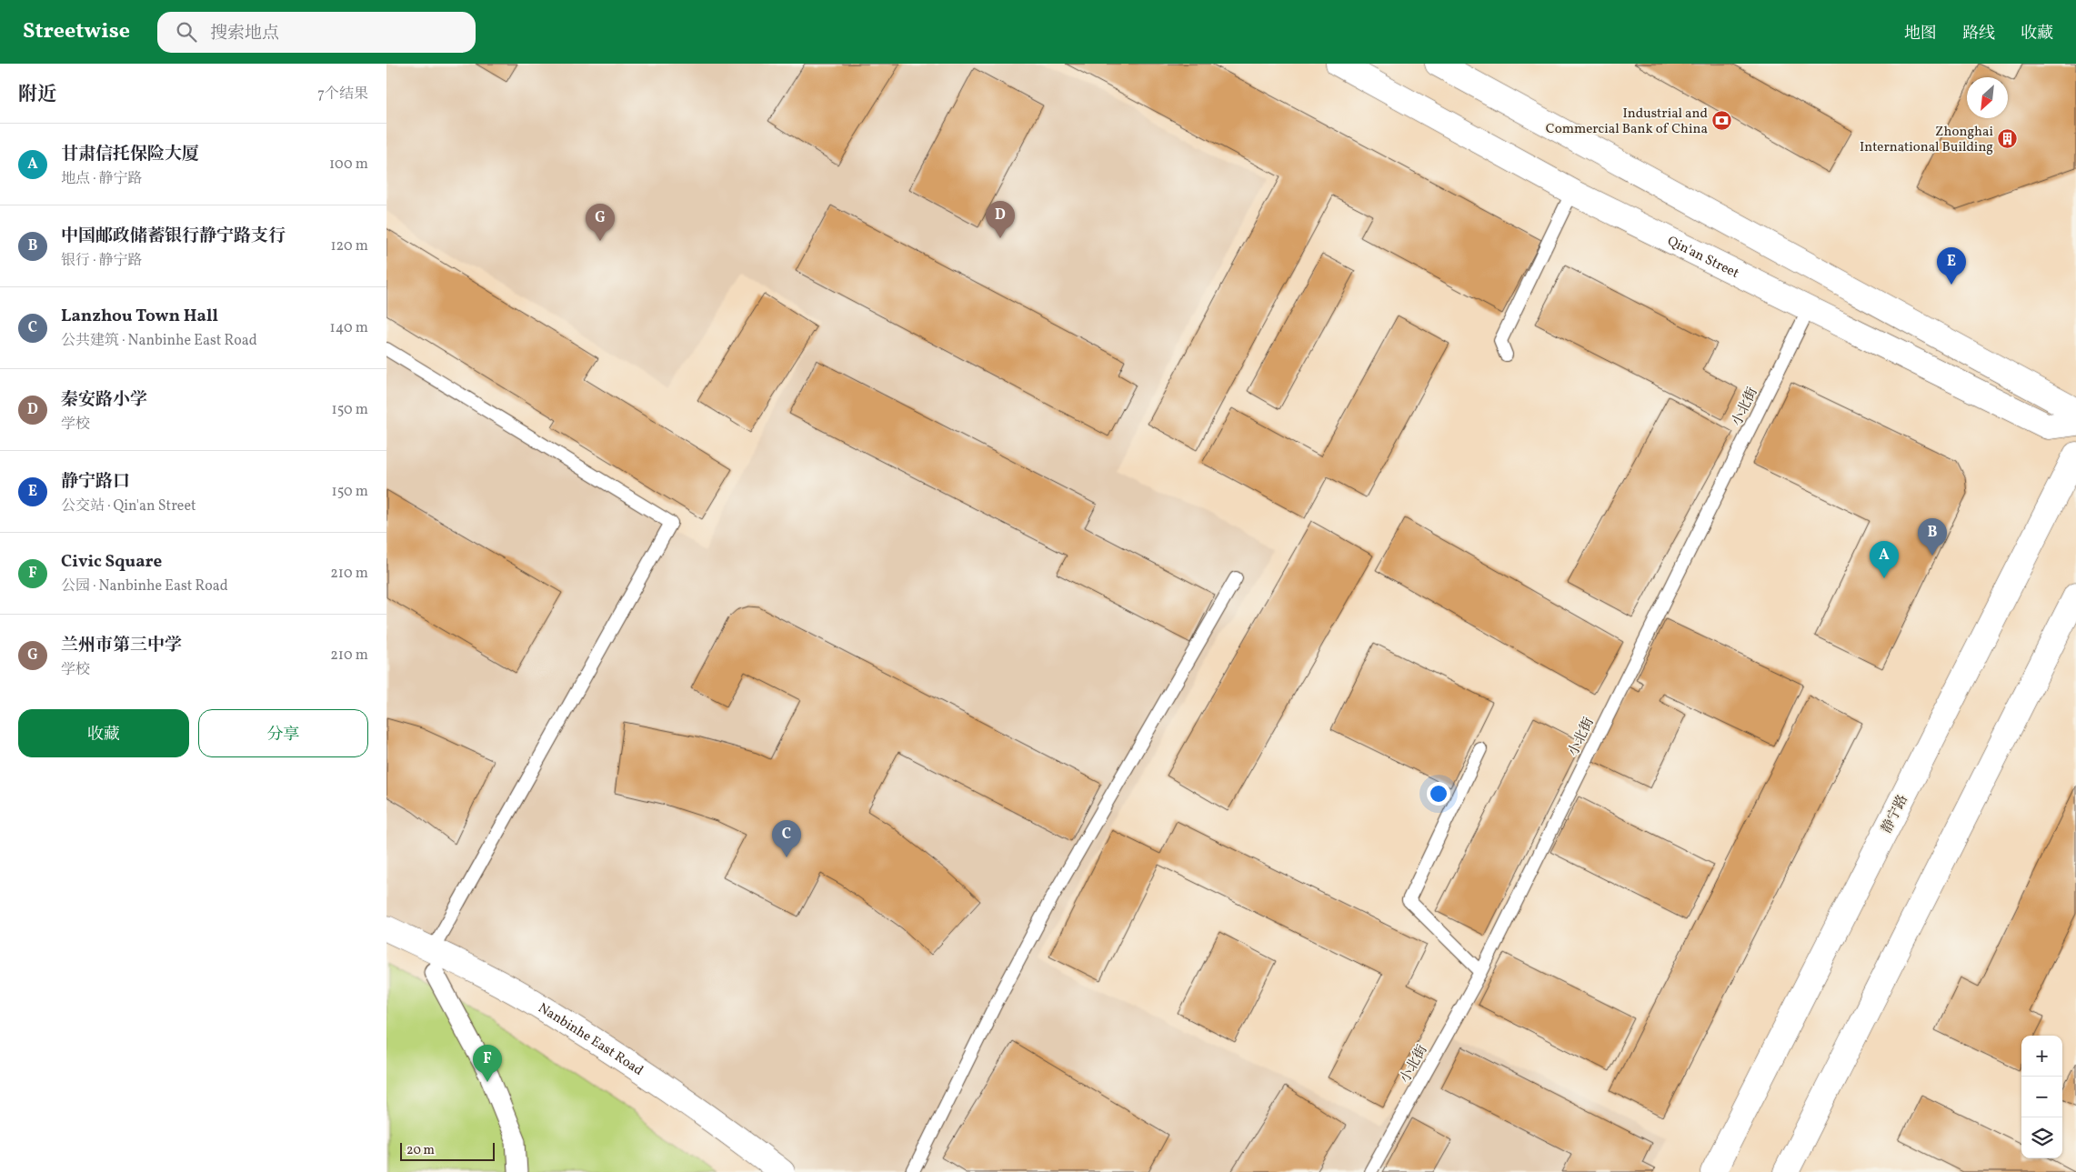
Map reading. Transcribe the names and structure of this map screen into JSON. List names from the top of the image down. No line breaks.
{"streets":{"main road":["Qin'an Street","静宁路","Nanbinhe East Road"],"lane":["小北街"]},"crossings":[["Qin'an Street","小北街"]],"places":{"bank":["Industrial and Commercial Bank of China"],"building":["Zhonghai International Building"]},"scale_bar":"20 m","north":"bottom left","page":{"header":"Streetwise","search":"搜索地点","nav":["地图","路线","收藏"],"heading":["附近","7个结果"],"list":[{"mark":"A","name":"甘肃信托保险大厦","note":"地点 · 静宁路","value":"100 m"},{"mark":"B","name":"中国邮政储蓄银行静宁路支行","note":"银行 · 静宁路","value":"120 m"},{"mark":"C","name":"Lanzhou Town Hall","note":"公共建筑 · Nanbinhe East Road","value":"140 m"},{"mark":"D","name":"秦安路小学","note":"学校","value":"150 m"},{"mark":"E","name":"静宁路口","note":"公交站 · Qin'an Street","value":"150 m"},{"mark":"F","name":"Civic Square","note":"公园 · Nanbinhe East Road","value":"210 m"},{"mark":"G","name":"兰州市第三中学","note":"学校","value":"210 m"}],"pins":["D","G","E","B","A","C","F"],"buttons":["收藏","分享"],"map_buttons":["+","−"],"scale":"20 m"}}
